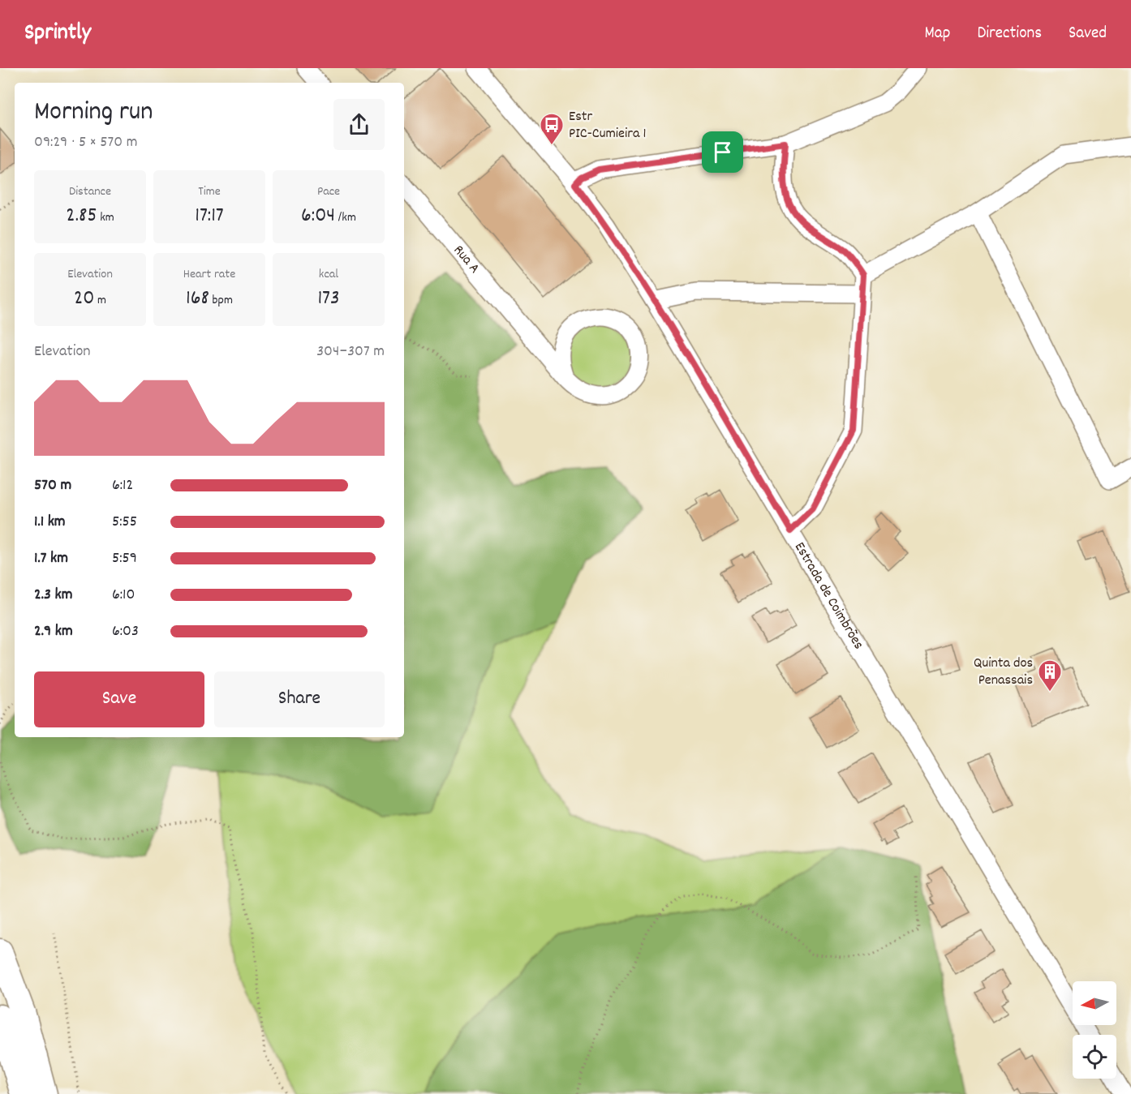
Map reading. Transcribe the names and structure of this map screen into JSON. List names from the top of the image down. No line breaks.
{"streets":{"street":["Rua A","Estrada de Coimbrões"]},"places":{"bus stop":["Estr PIC-Cumieira 1"],"building":["Quinta dos Penassais"]},"north":"left","page":{"header":"Sprintly","nav":["Map","Directions","Saved"],"heading":["Morning run","09:29 · 5 × 570 m"],"stats":[["Distance","2.85 km"],["Time","17:17"],["Pace","6:04 /km"],["Elevation","20 m"],["Heart rate","168 bpm"],["kcal","173"]],"chart":["Elevation","304–307 m"],"list":[{"name":"570 m","note":"6:12"},{"name":"1.1 km","note":"5:55"},{"name":"1.7 km","note":"5:59"},{"name":"2.3 km","note":"6:10"},{"name":"2.9 km","note":"6:03"}],"buttons":["Save","Share"]}}
